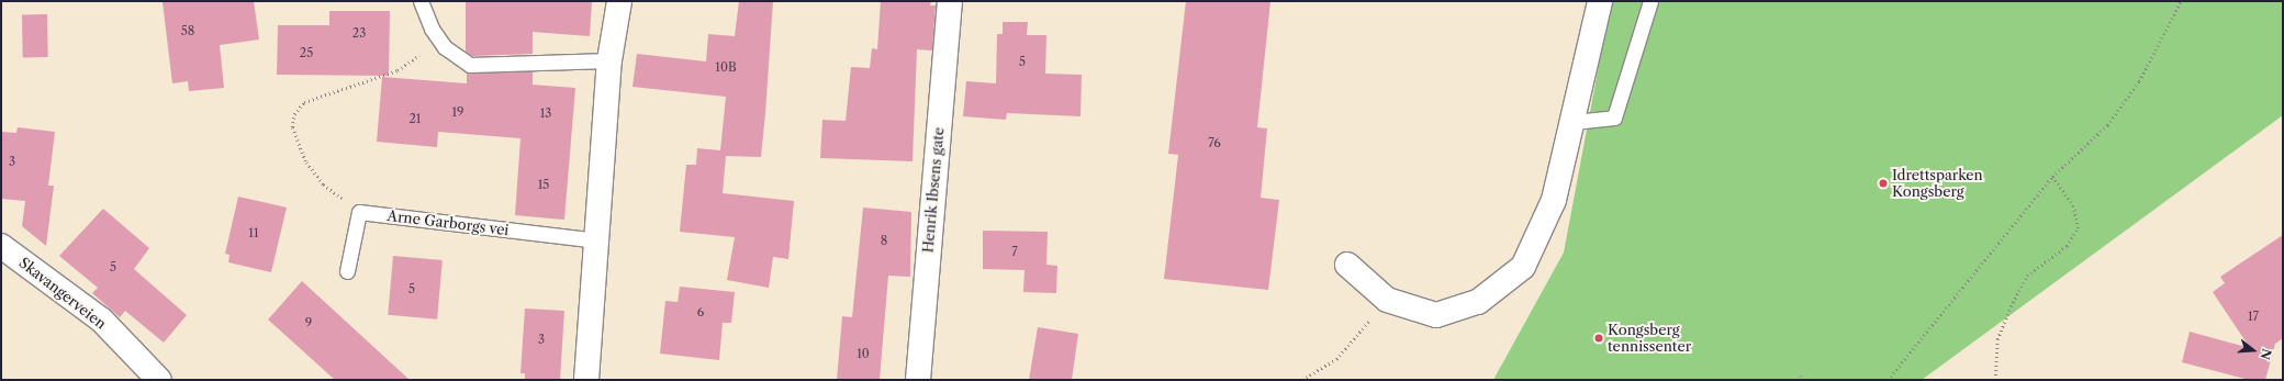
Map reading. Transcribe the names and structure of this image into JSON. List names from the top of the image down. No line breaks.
{"streets":{"street":["Henrik Ibsens gate","Skavangerveien"],"lane":["Arne Garborgs vei"]},"places":["Idrettsparken Kongsberg","Kongsberg tennissenter"],"house_numbers":["58","23","25","5","10B","19","13","21","76","3","15","11","8","7","5","5","6","17","9","3","10"],"north":"right"}
